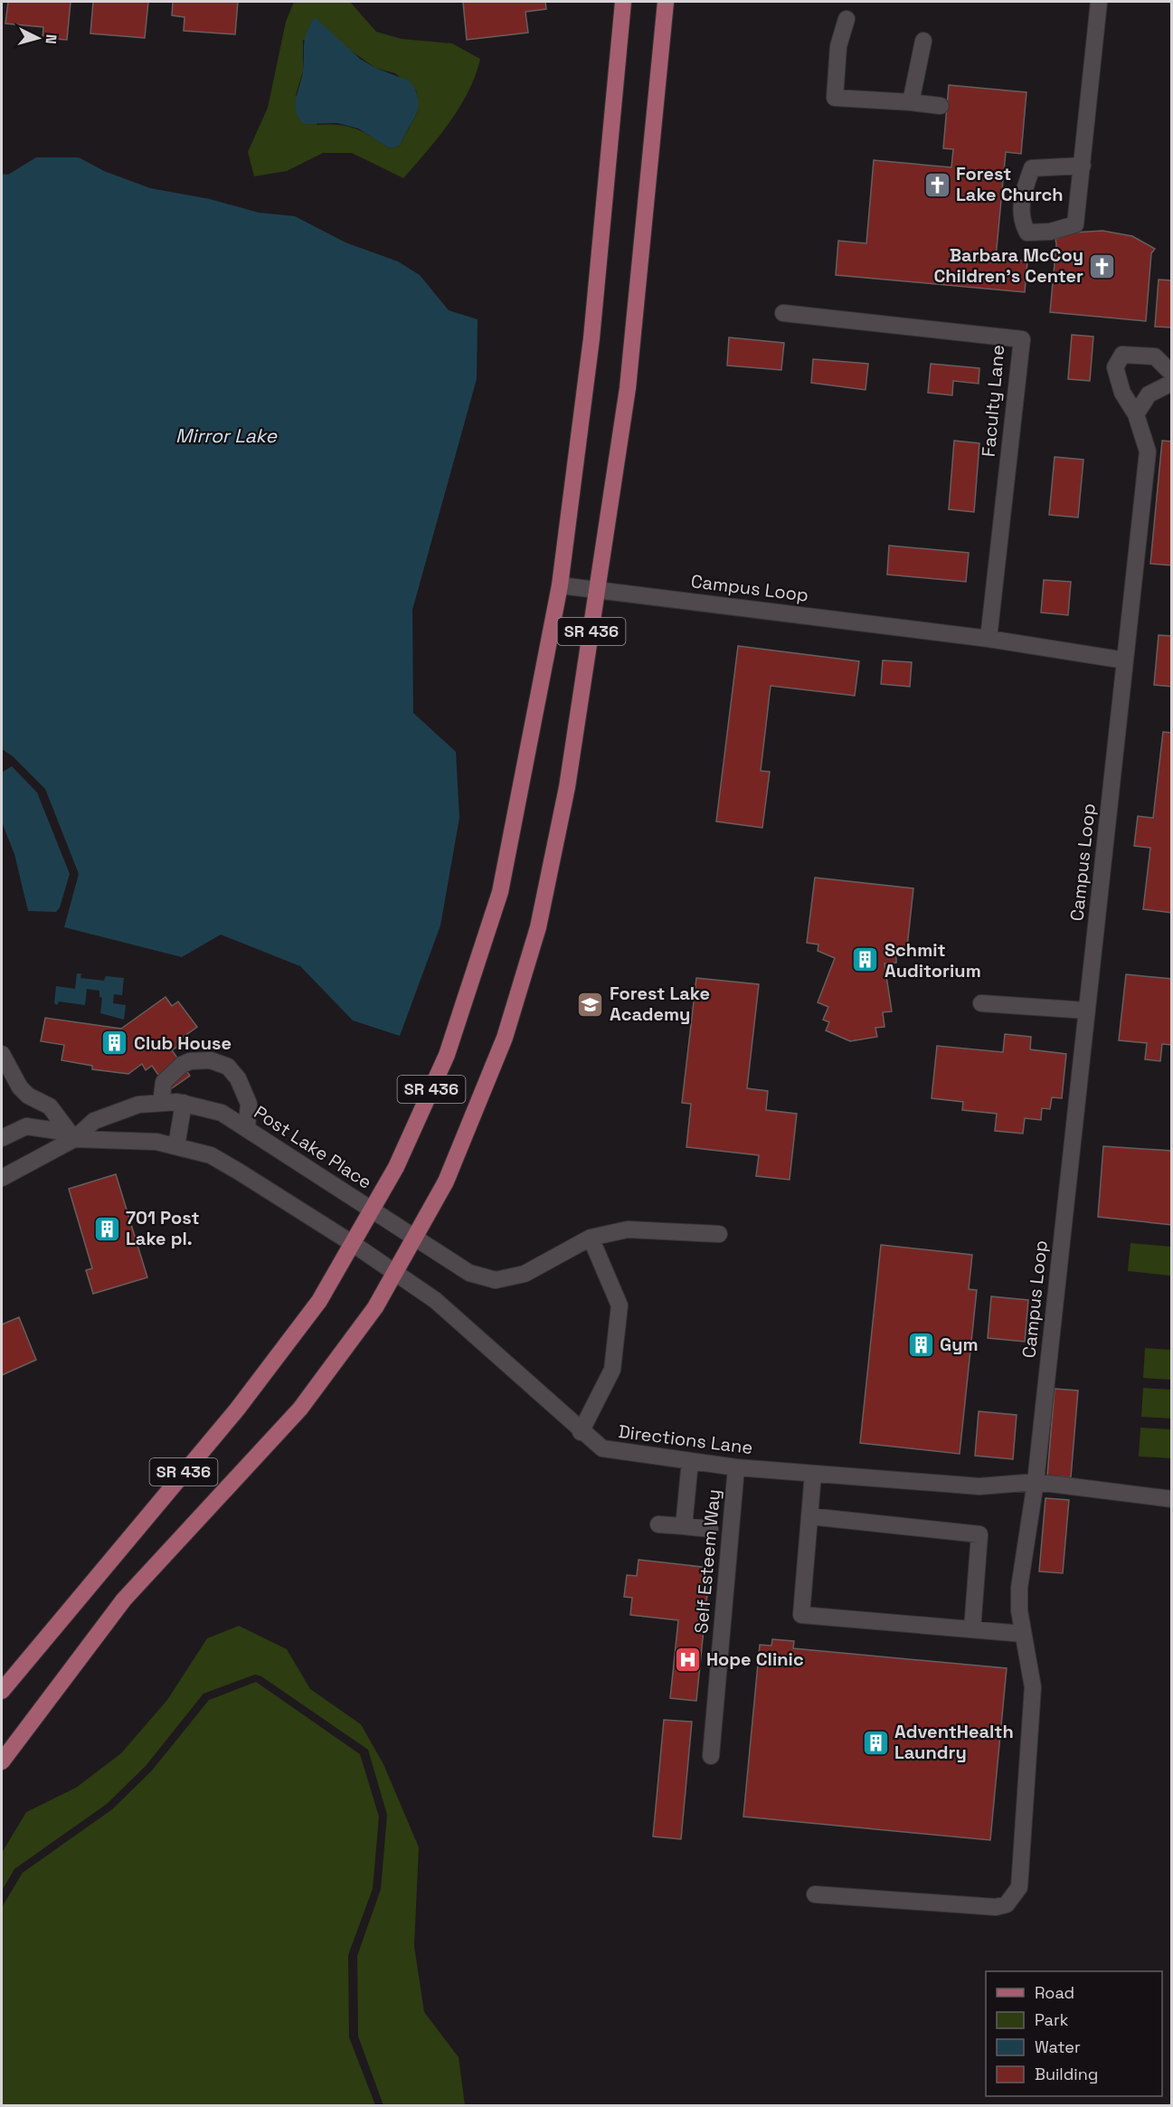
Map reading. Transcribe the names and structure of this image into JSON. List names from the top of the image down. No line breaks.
{"streets":{"main road":["SR 436"],"street":["Faculty Lane","Campus Loop","Post Lake Place","Directions Lane","Self Esteem Way"]},"crossings":[["Faculty Lane","Campus Loop"],["Campus Loop","SR 436"],["Campus Loop","Directions Lane"],["SR 436","Post Lake Place"],["SR 436","Directions Lane"],["Directions Lane","Self Esteem Way"]],"water":["Mirror Lake"],"places":{"church":["Forest Lake Church","Barbara McCoy Children's Center"],"building":["Schmit Auditorium","Club House","701 Post Lake pl.","Gym","AdventHealth Laundry"],"school or university":["Forest Lake Academy"],"hospital":["Hope Clinic"]},"legend":["Road","Park","Water","Building"],"north":"right"}
